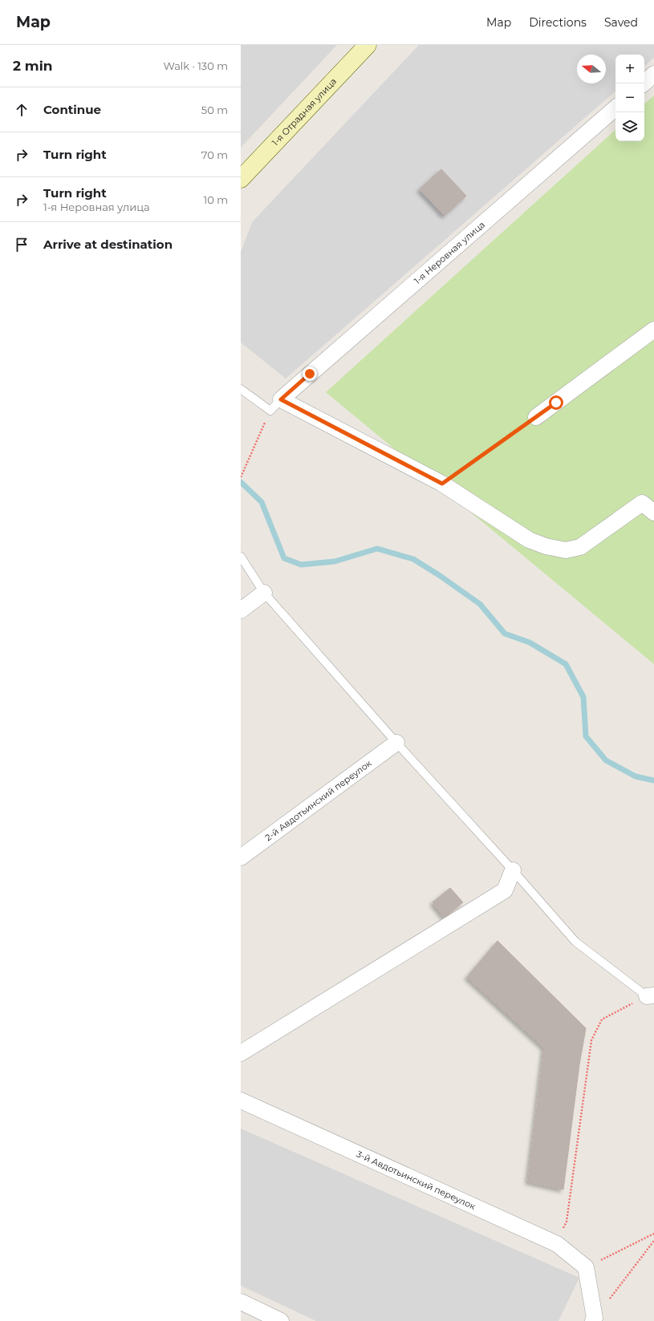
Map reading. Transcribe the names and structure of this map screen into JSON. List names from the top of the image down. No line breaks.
{"streets":{"main road":["1-я Отрадная улица"],"street":["1-я Неровная улица","2-й Авдотьинский переулок","3-й Авдотьинский переулок"]},"north":"left","page":{"header":"Map","nav":["Map","Directions","Saved"],"heading":["2 min","Walk · 130 m"],"map_buttons":["+","−"],"list":[["Continue","50 m"],["Turn right","70 m"],["Turn right","1-я Неровная улица","10 m"],"Arrive at destination"]}}
